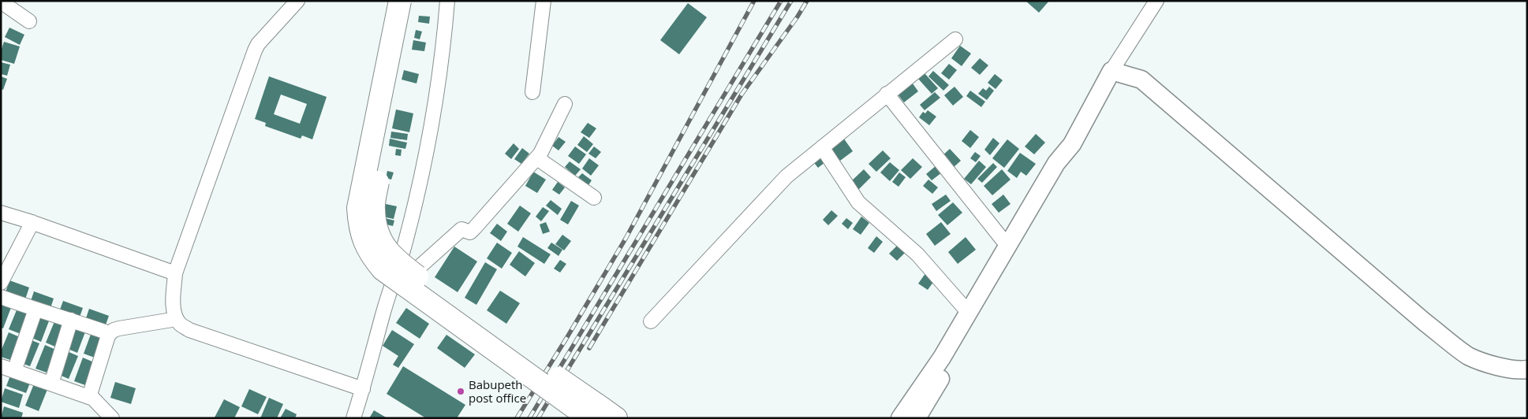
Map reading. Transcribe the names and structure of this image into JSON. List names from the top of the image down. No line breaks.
{"places":["Babupeth post office"]}
